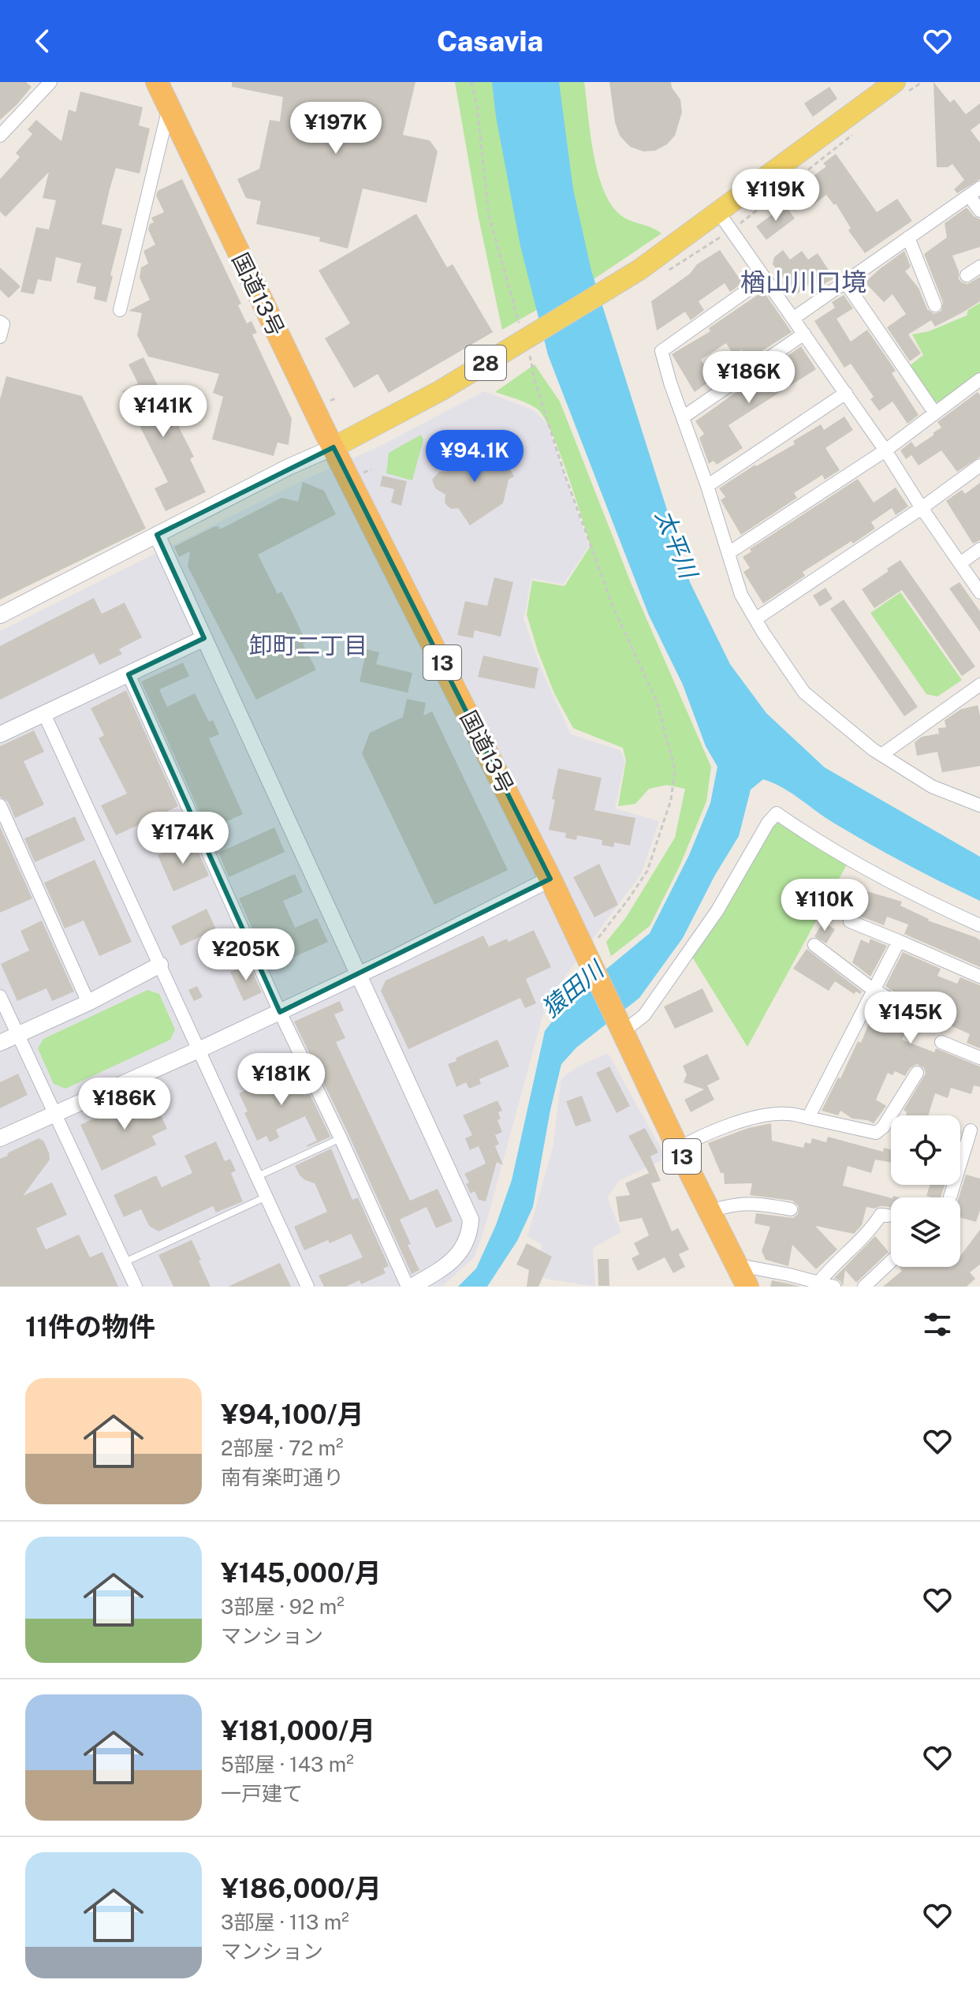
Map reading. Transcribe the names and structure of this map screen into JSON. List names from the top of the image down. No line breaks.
{"streets":{"highway":["国道13号","13"],"main road":["28"]},"crossings":[["国道13号","28"]],"districts":["楢山川口境","卸町二丁目"],"water":["太平川","猿田川"],"page":{"header":"Casavia","price":["¥197K","¥119K","¥186K","¥141K","¥94.1K","¥174K","¥110K","¥205K","¥145K","¥181K","¥186K"],"heading":"11件の物件","list":[{"name":"¥94,100/月","note":"2部屋 · 72 m² · 南有楽町通り"},{"name":"¥145,000/月","note":"3部屋 · 92 m² · マンション"},{"name":"¥181,000/月","note":"5部屋 · 143 m² · 一戸建て"},{"name":"¥186,000/月","note":"3部屋 · 113 m² · マンション"}]}}
